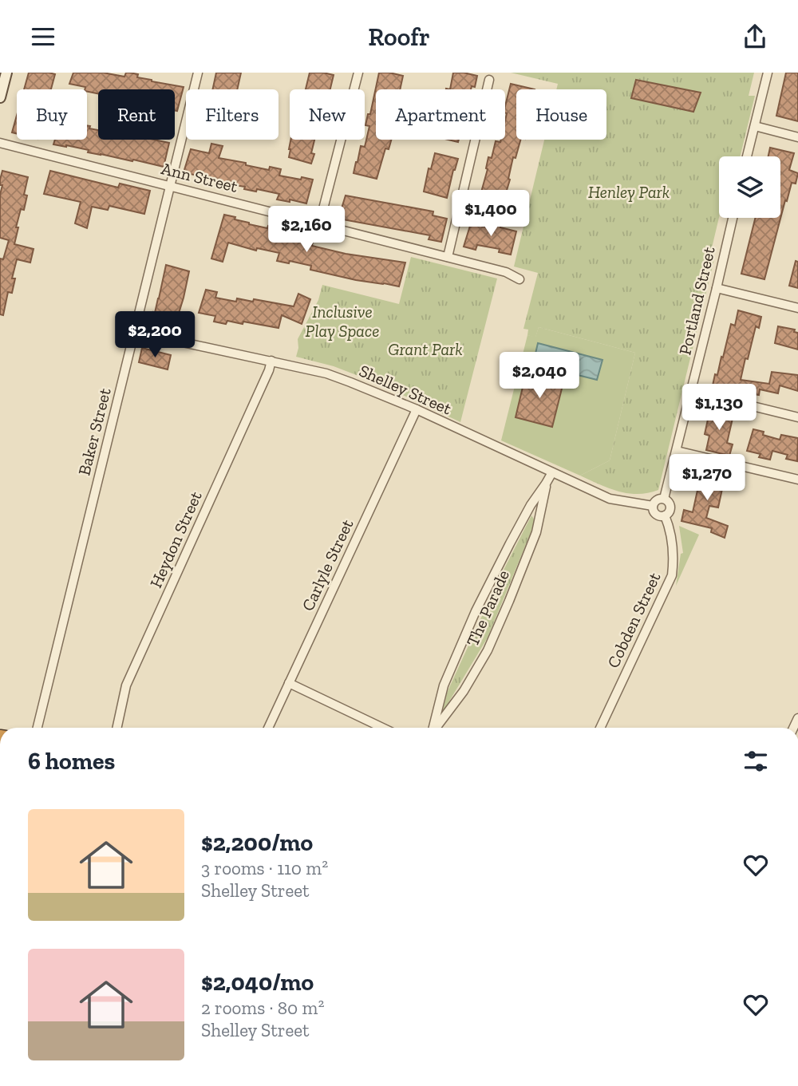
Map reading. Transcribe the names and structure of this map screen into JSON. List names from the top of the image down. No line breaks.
{"streets":{"street":["Ann Street","Portland Street","Shelley Street","Baker Street","Heydon Street","Carlyle Street","The Parade","Cobden Street"]},"crossings":[["Ann Street","Baker Street"],["Portland Street","Shelley Street"],["Portland Street","Cobden Street"],["Shelley Street","Baker Street"],["Shelley Street","Heydon Street"],["Shelley Street","Carlyle Street"],["Shelley Street","The Parade"],["Shelley Street","Cobden Street"]],"parks":["Henley Park","Inclusive Play Space","Grant Park"],"page":{"header":"Roofr","chip":["Buy","Rent","Filters","New","Apartment","House"],"price":["$1,400","$2,160","$2,200","$2,040","$1,130","$1,270"],"heading":"6 homes","list":[{"name":"$2,200/mo","note":"3 rooms · 110 m² · Shelley Street"},{"name":"$2,040/mo","note":"2 rooms · 80 m² · Shelley Street"}]}}
